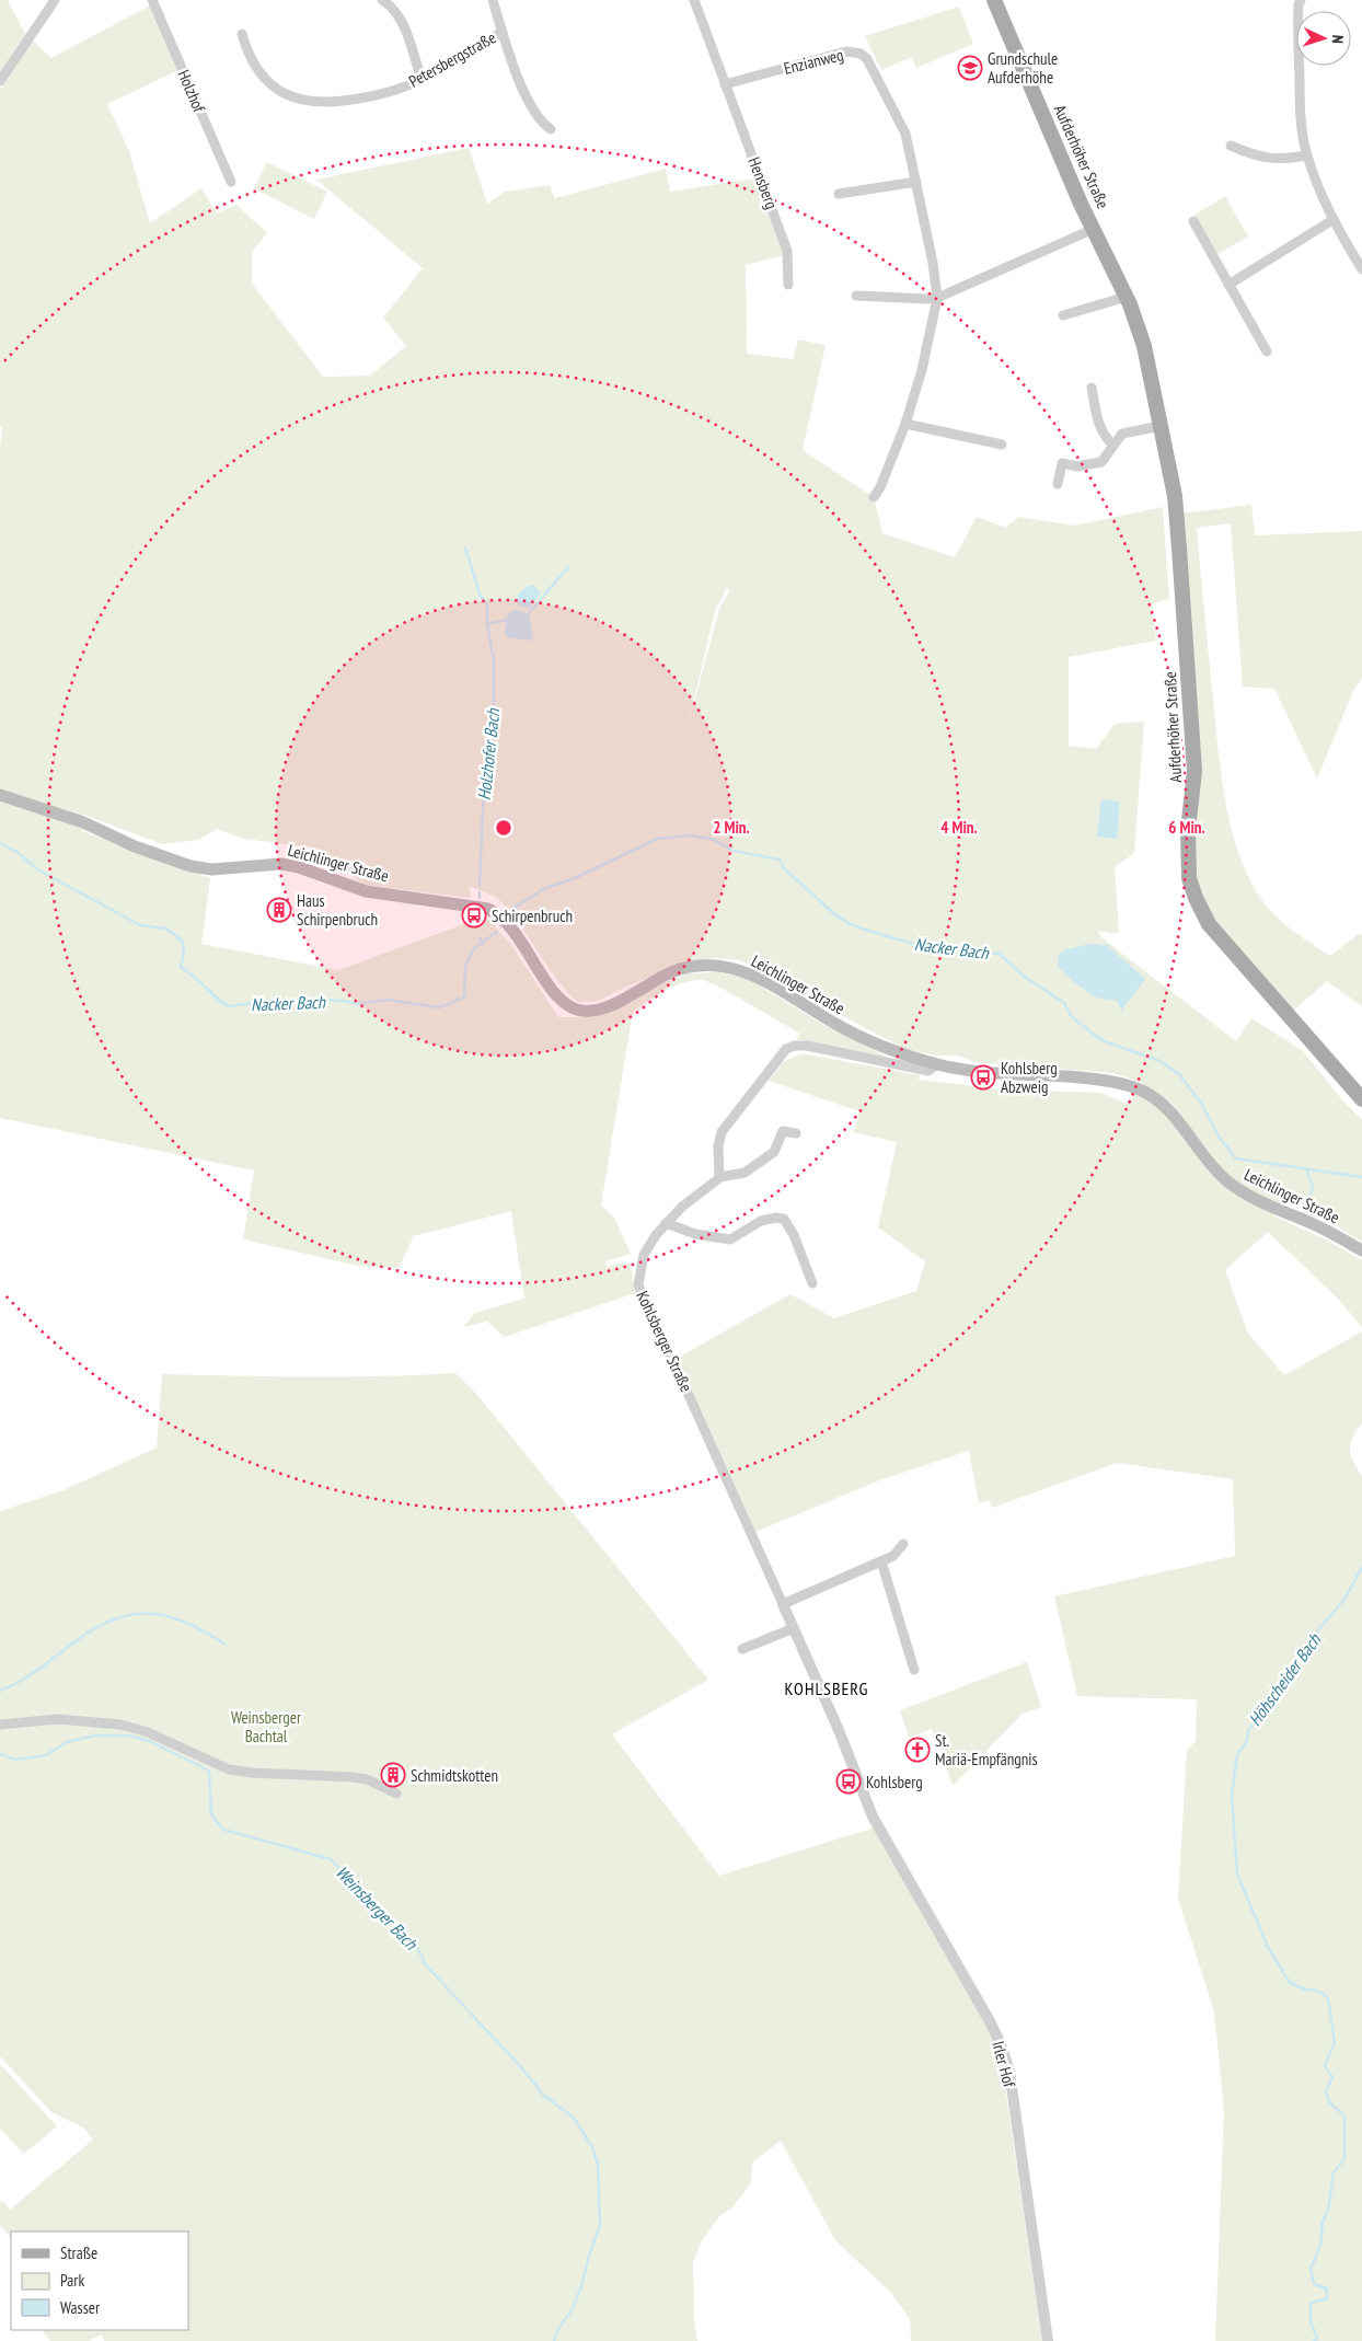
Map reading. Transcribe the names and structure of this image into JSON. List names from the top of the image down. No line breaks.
{"streets":{"main road":["Aufderhöher Straße","Leichlinger Straße"],"street":["Petersbergstraße","Enzianweg","Holzhof","Hensberg","Kohlsberger Straße","Irler Hof"]},"crossings":[["Enzianweg","Hensberg"],["Kohlsberger Straße","Irler Hof"]],"districts":["KOHLSBERG"],"water":["Holzhofer Bach","Nacker Bach","Höhscheider Bach","Weinsberger Bach"],"parks":["Weinsberger Bachtal"],"places":{"school or university":["Grundschule Aufderhöhe"],"building":["Haus Schirpenbruch","Schmidtskotten"],"bus stop":["Schirpenbruch","Kohlsberg Abzweig","Kohlsberg"],"church":["St. Mariä-Empfängnis"]},"legend":["Straße","Park","Wasser"],"north":"right","rings":["2 Min.","4 Min.","6 Min."]}
